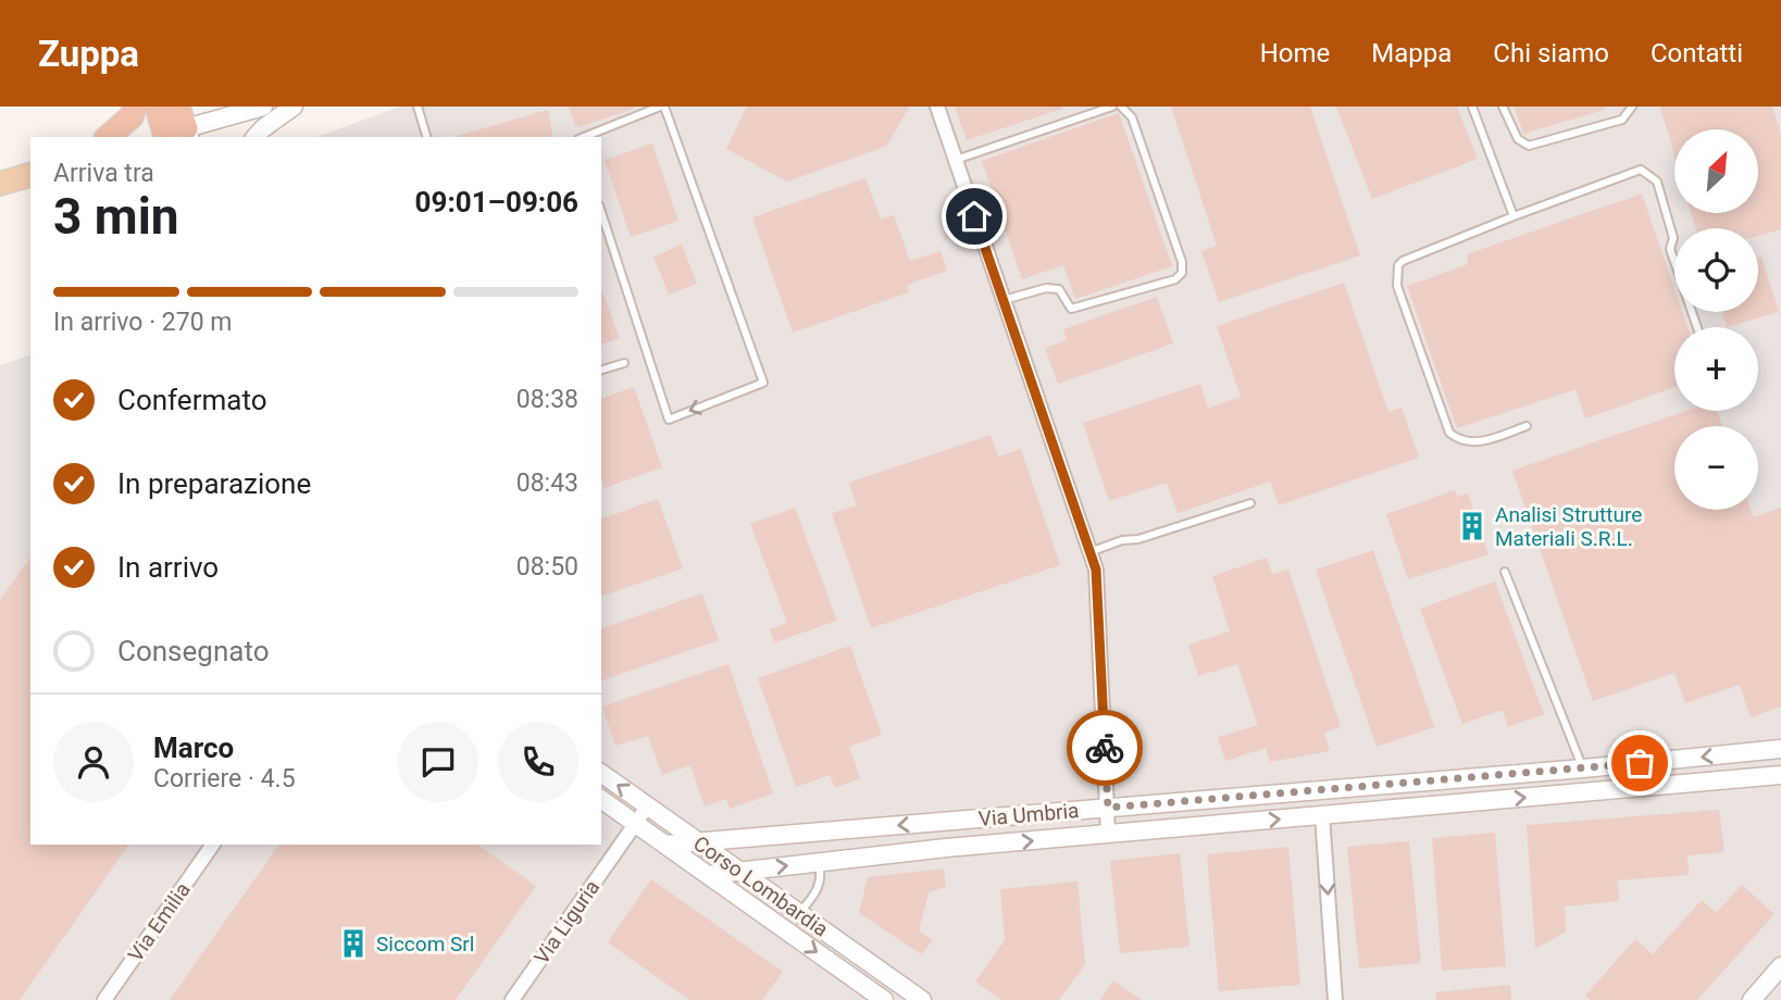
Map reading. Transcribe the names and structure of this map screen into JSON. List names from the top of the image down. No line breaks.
{"streets":{"street":["Via Umbria","Corso Lombardia","Via Emilia","Via Liguria"]},"crossings":[["Via Umbria","Corso Lombardia"],["Corso Lombardia","Via Liguria"]],"places":{"building":["Analisi Strutture Materiali S.R.L.","Siccom Srl"]},"north":"top right","page":{"header":"Zuppa","nav":["Home","Mappa","Chi siamo","Contatti"],"map_buttons":["+","−"],"heading":["3 min","Arriva tra","09:01–09:06"],"panel":["Marco","Corriere · 4.5"],"bar":"In arrivo · 270 m","list":[["Confermato","08:38"],["In preparazione","08:43"],["In arrivo","08:50"],"Consegnato"]}}
